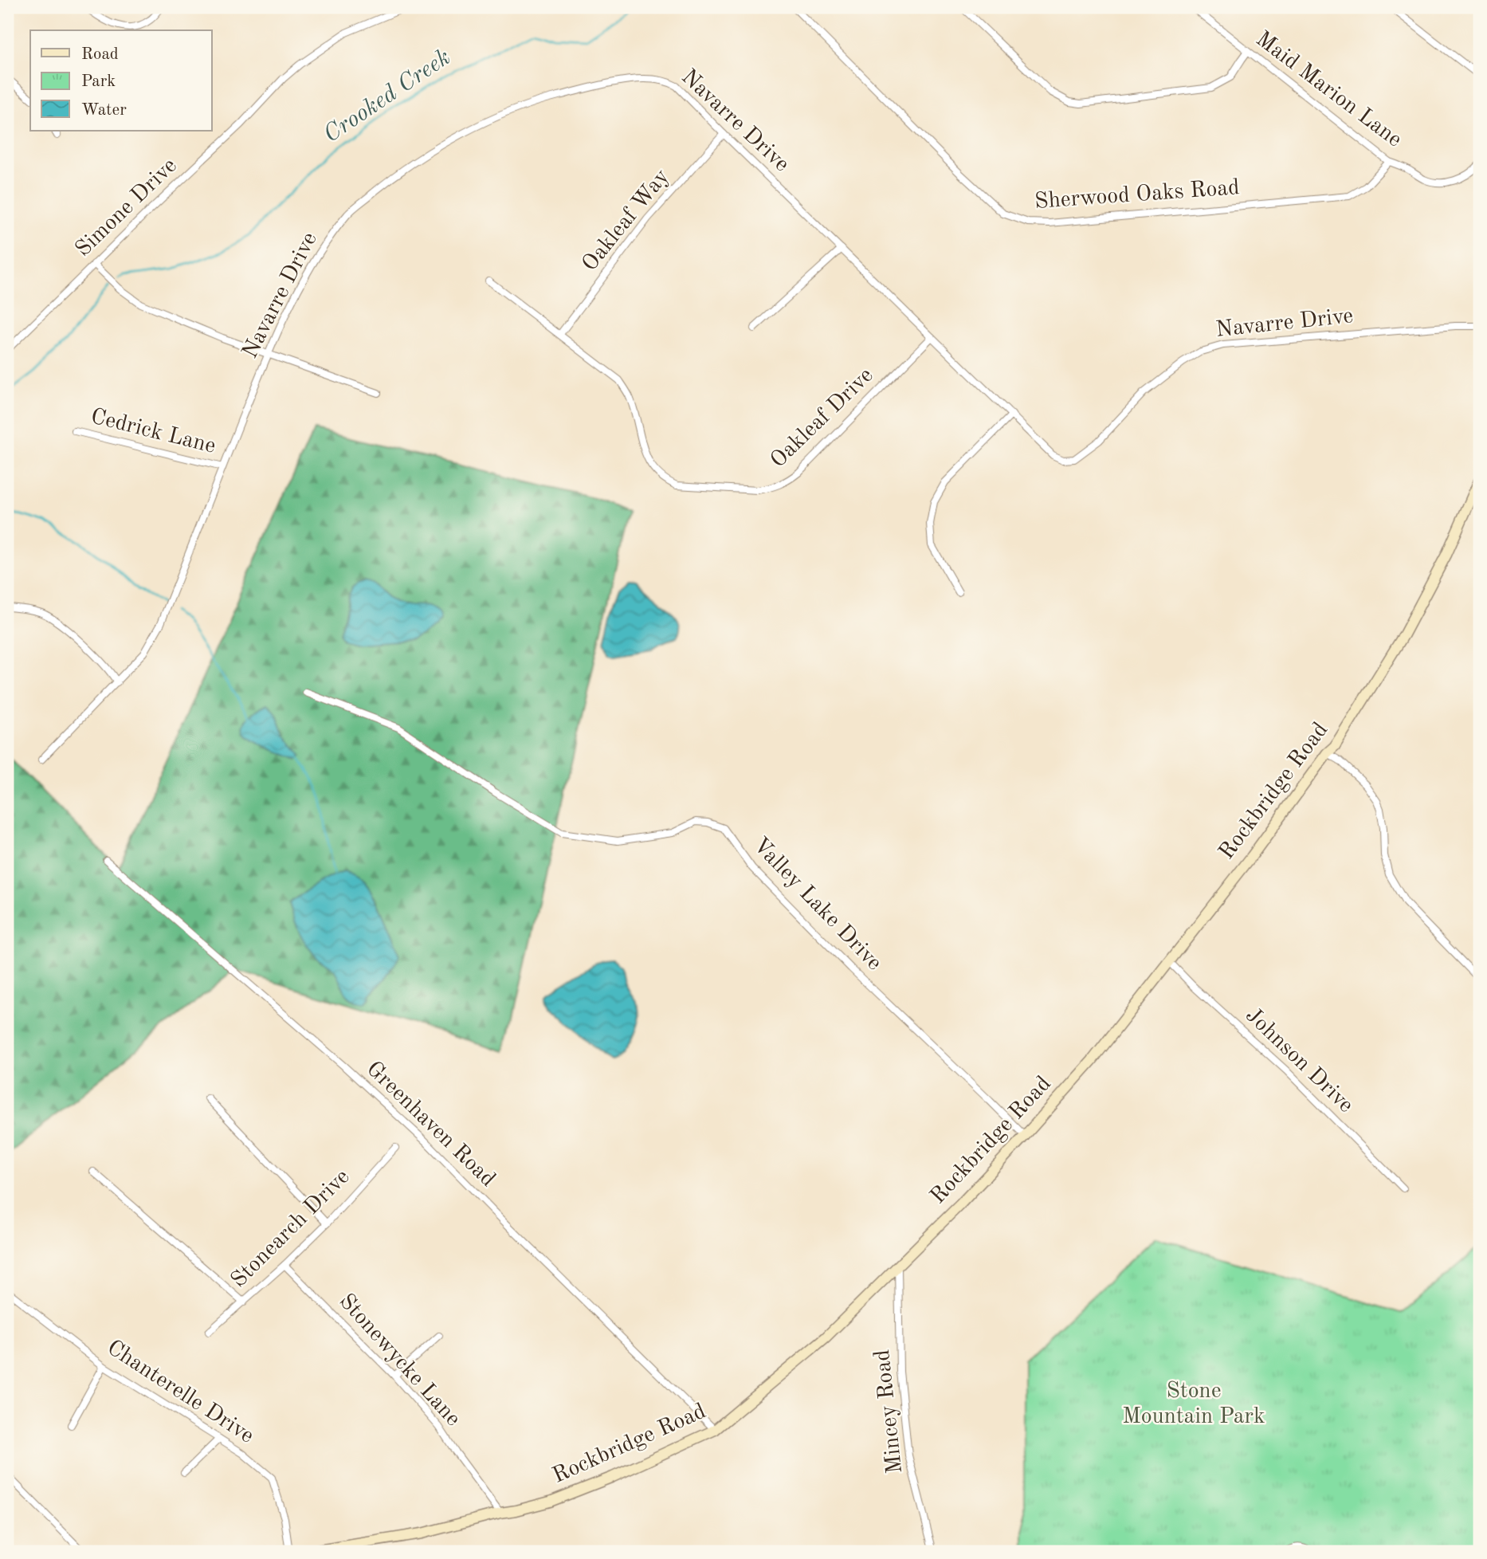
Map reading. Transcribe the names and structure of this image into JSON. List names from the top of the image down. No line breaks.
{"streets":{"main road":["Rockbridge Road"],"street":["Maid Marion Lane","Navarre Drive","Sherwood Oaks Road","Simone Drive","Oakleaf Way","Oakleaf Drive","Cedrick Lane","Valley Lake Drive","Johnson Drive","Greenhaven Road","Stonearch Drive","Stonewycke Lane","Chanterelle Drive","Mincey Road"]},"crossings":[["Maid Marion Lane","Sherwood Oaks Road"],["Navarre Drive","Oakleaf Way"],["Navarre Drive","Oakleaf Drive"],["Navarre Drive","Cedrick Lane"],["Oakleaf Way","Oakleaf Drive"],["Rockbridge Road","Valley Lake Drive"],["Rockbridge Road","Johnson Drive"],["Rockbridge Road","Greenhaven Road"],["Rockbridge Road","Stonewycke Lane"],["Rockbridge Road","Mincey Road"],["Stonearch Drive","Stonewycke Lane"]],"water":["Crooked Creek"],"parks":["Stone Mountain Park"],"legend":["Road","Park","Water"]}
